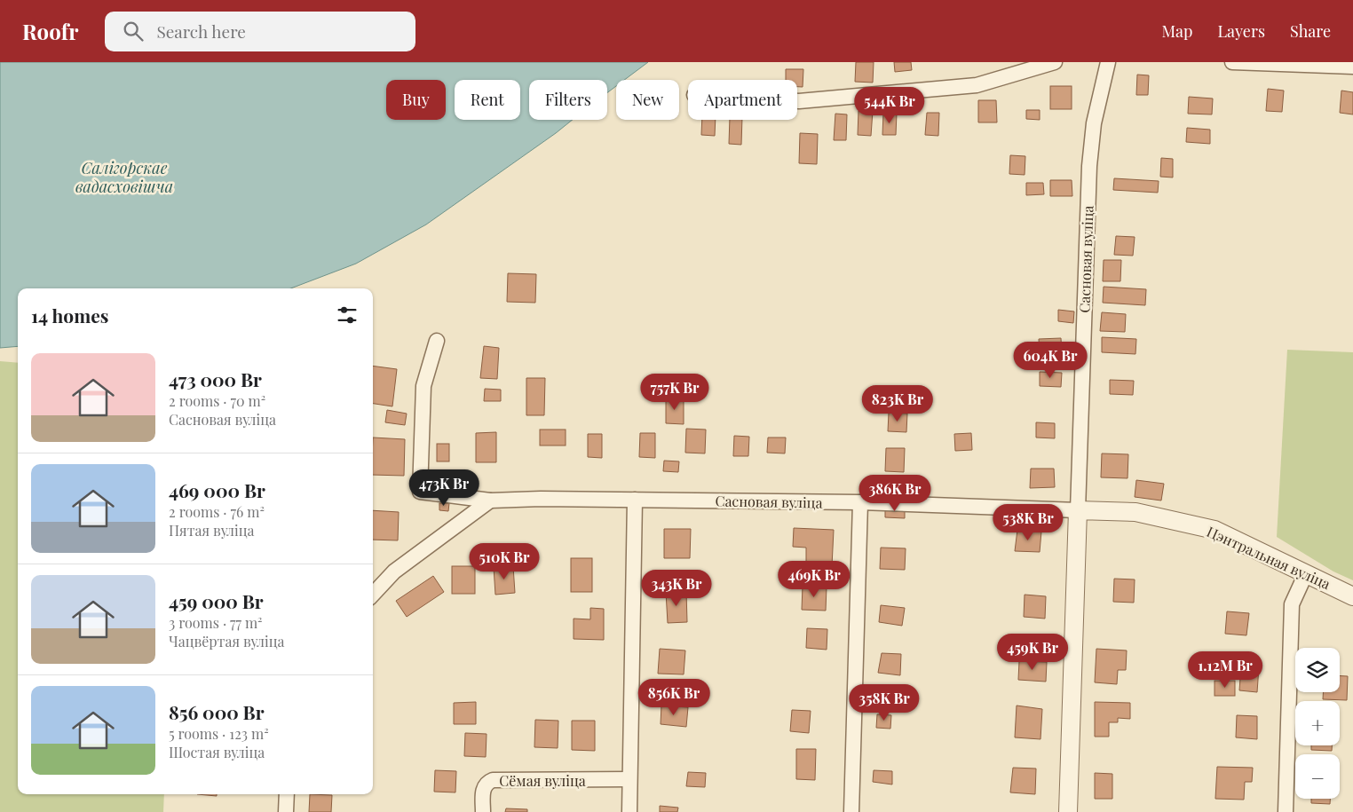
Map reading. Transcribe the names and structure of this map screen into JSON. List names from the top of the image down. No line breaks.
{"streets":{"street":["Сасновая вуліца","Цэнтральная вуліца","Сёмая вуліца"]},"crossings":[["Сасновая вуліца","Цэнтральная вуліца"]],"water":["Салігорскае вадасховішча"],"page":{"header":"Roofr","search":"Search here","nav":["Map","Layers","Share"],"chip":["Buy","Rent","Filters","New","Apartment"],"price":["544K Br","604K Br","757K Br","823K Br","473K Br","386K Br","538K Br","510K Br","469K Br","343K Br","459K Br","1.12M Br","856K Br","358K Br"],"heading":"14 homes","list":[{"name":"473 000 Br","note":"2 rooms · 70 m² · Сасновая вуліца"},{"name":"469 000 Br","note":"2 rooms · 76 m² · Пятая вуліца"},{"name":"459 000 Br","note":"3 rooms · 77 m² · Чацвёртая вуліца"},{"name":"856 000 Br","note":"5 rooms · 123 m² · Шостая вуліца"}],"map_buttons":["+","−"]}}
